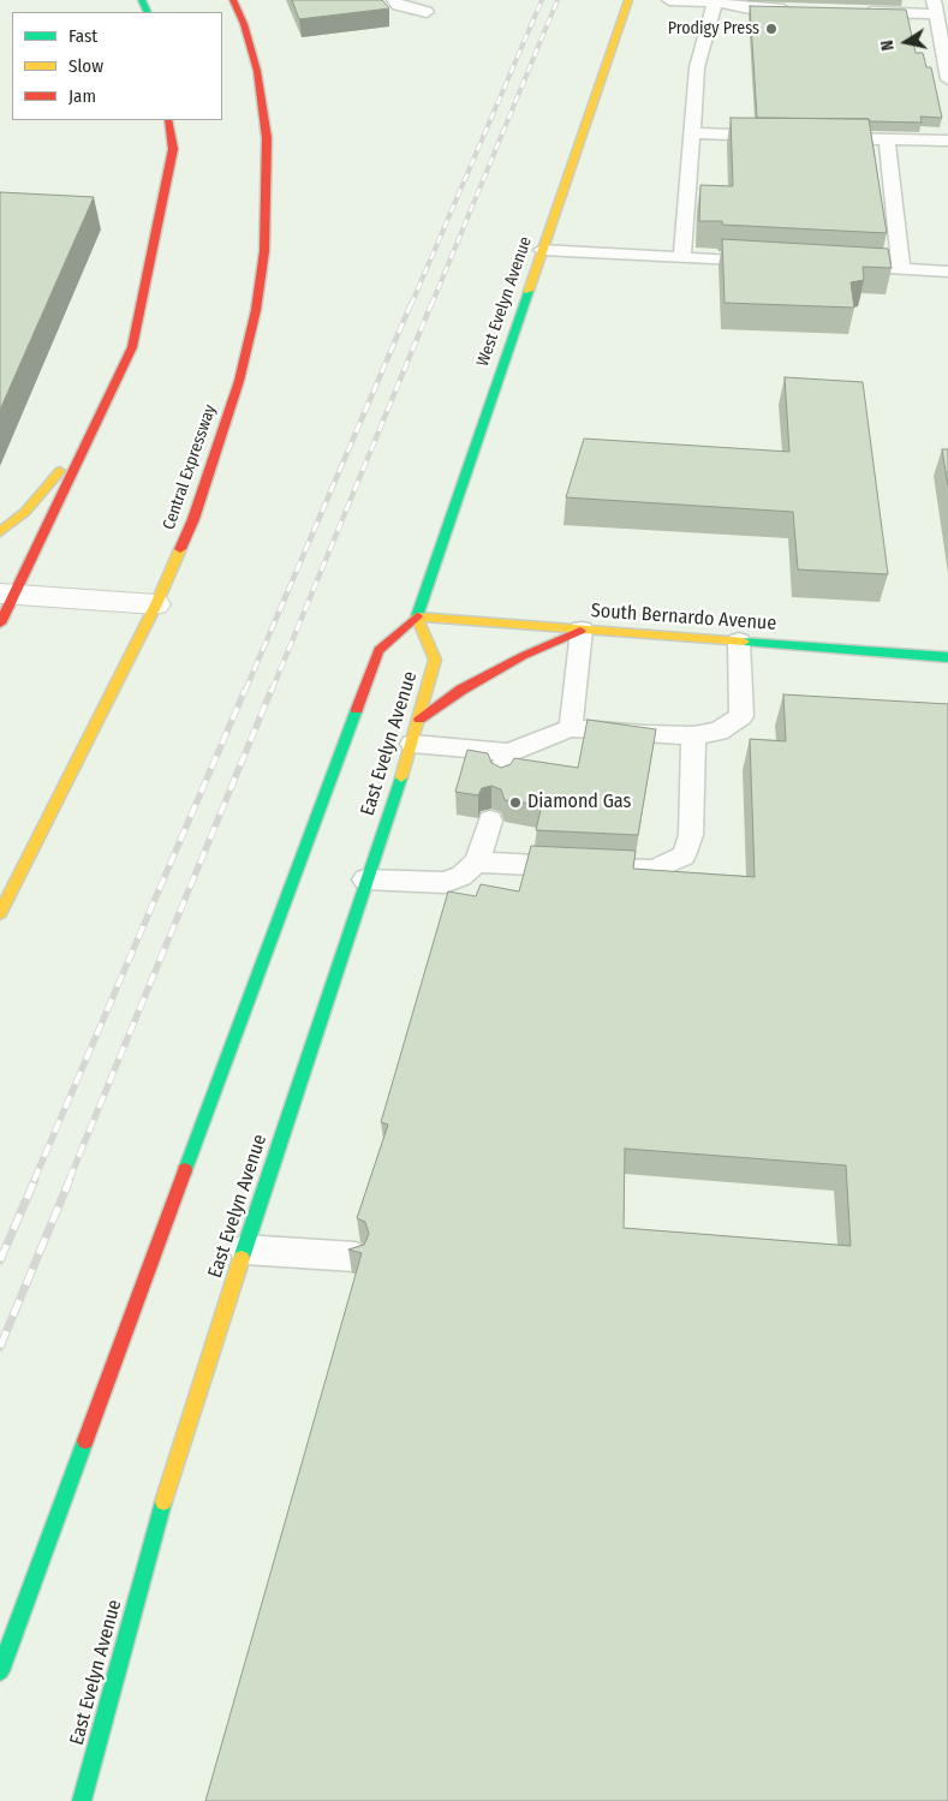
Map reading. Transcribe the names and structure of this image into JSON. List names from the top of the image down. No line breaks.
{"streets":{"main road":["West Evelyn Avenue","Central Expressway","South Bernardo Avenue","East Evelyn Avenue"]},"crossings":[["West Evelyn Avenue","South Bernardo Avenue"],["West Evelyn Avenue","East Evelyn Avenue"],["South Bernardo Avenue","East Evelyn Avenue"]],"places":["Prodigy Press","Diamond Gas"],"legend":["Fast","Slow","Jam"],"north":"left"}
